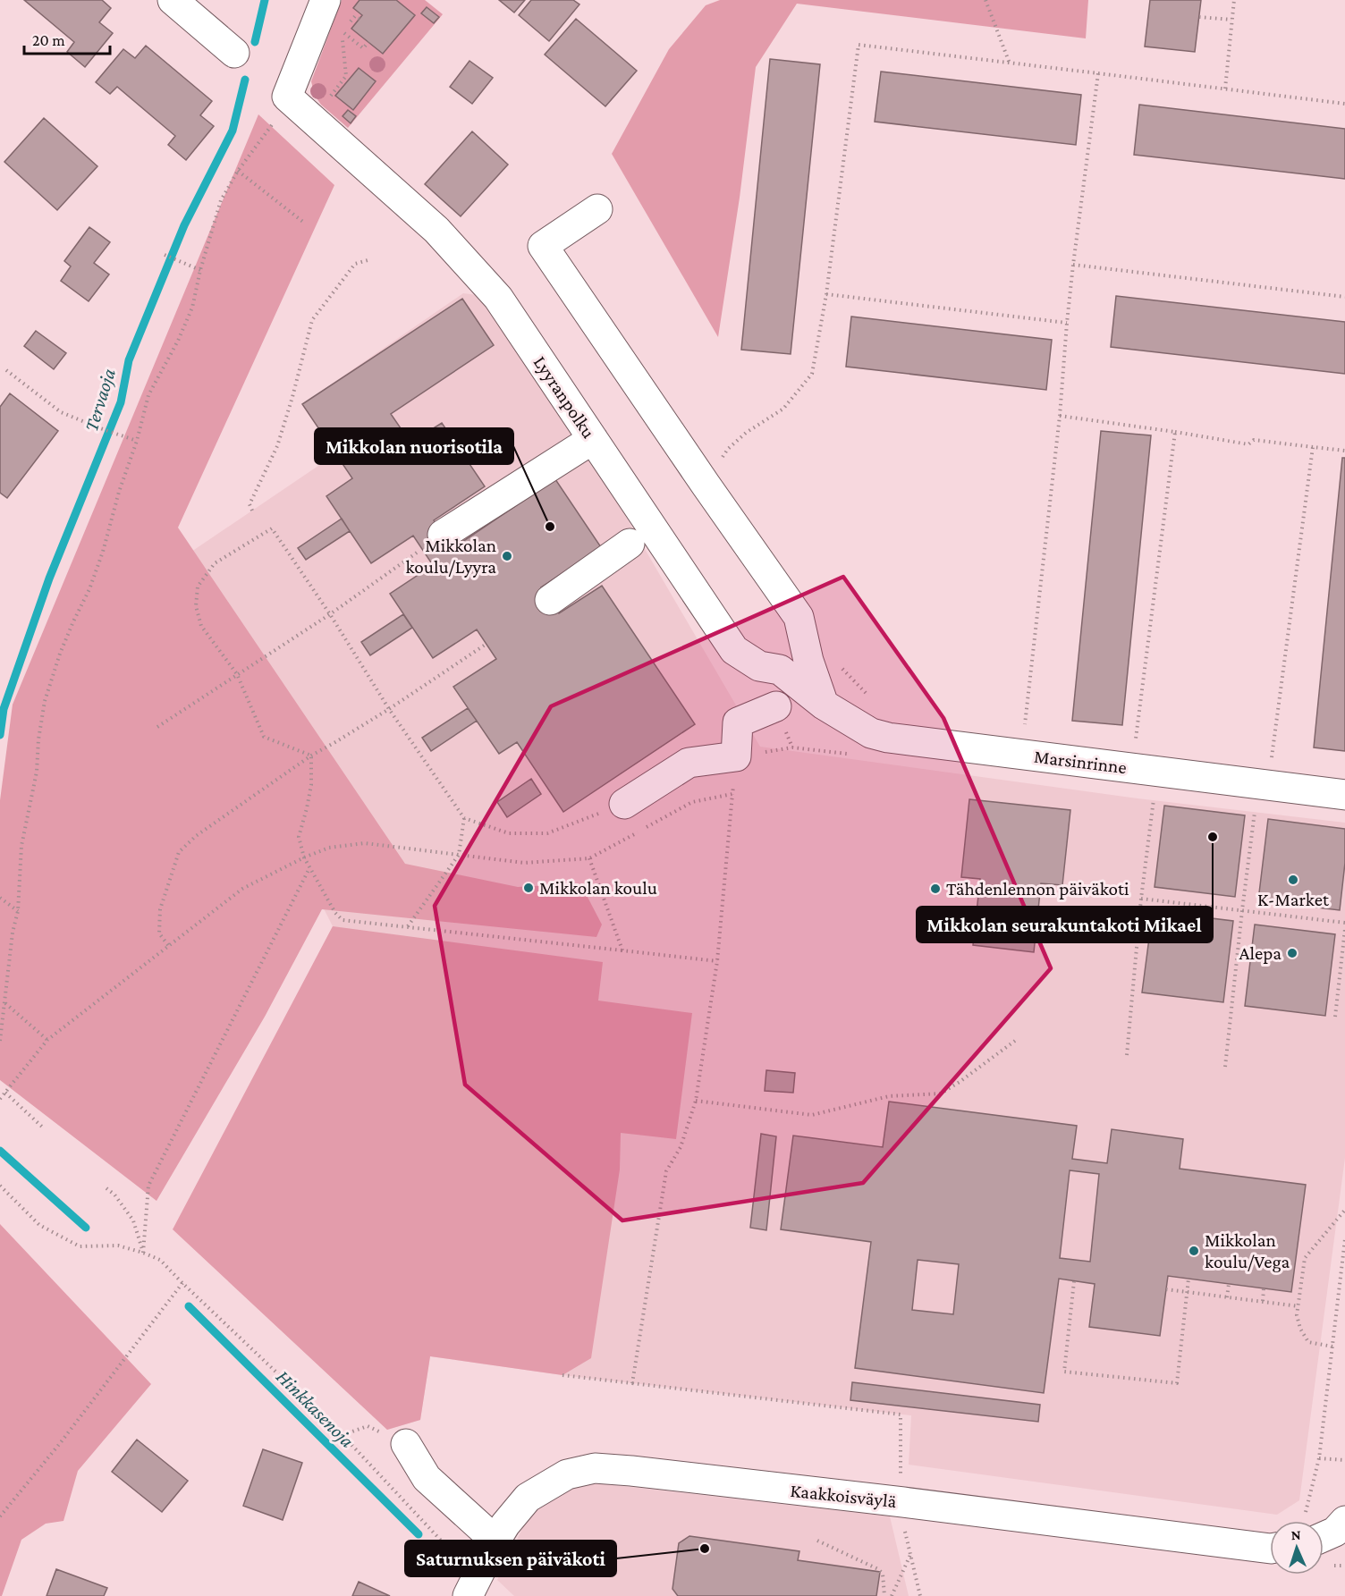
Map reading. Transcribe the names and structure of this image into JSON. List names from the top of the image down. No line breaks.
{"streets":{"street":["Lyyranpolku","Marsinrinne","Kaakkoisväylä"]},"crossings":[["Lyyranpolku","Marsinrinne"]],"water":["Tervaoja","Hinkkasenoja"],"places":["Mikkolan nuorisotila","Mikkolan koulu/Lyyra","Mikkolan seurakuntakoti Mikael","K-Market","Mikkolan koulu","Tähdenlennon päiväkoti","Alepa","Mikkolan koulu/Vega","Saturnuksen päiväkoti"],"scale_bar":"20 m","north":"top"}
